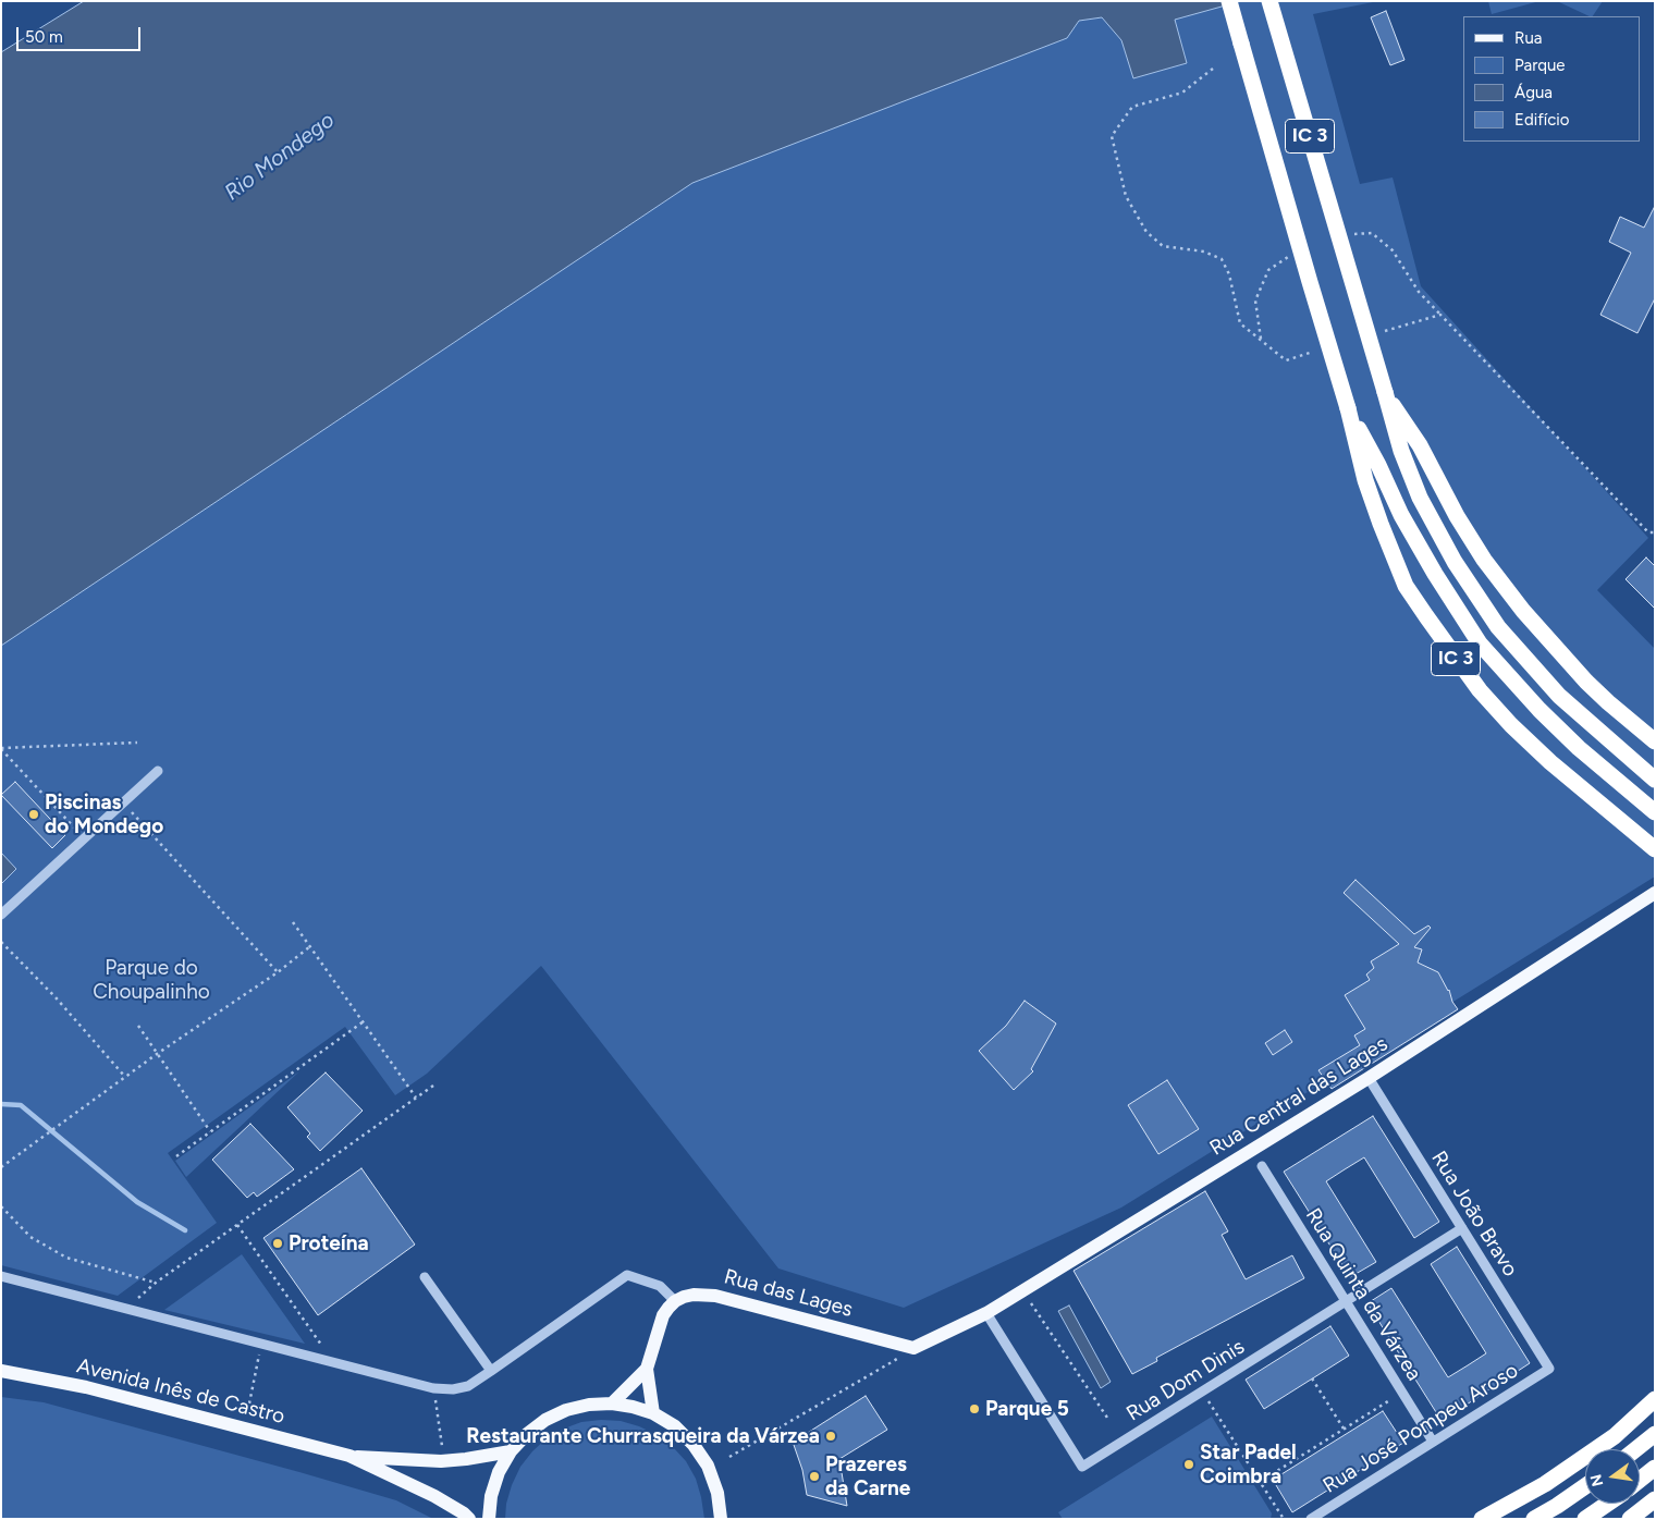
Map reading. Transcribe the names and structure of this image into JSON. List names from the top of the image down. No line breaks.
{"streets":{"highway":["IC 3"],"main road":["Rua Central das Lages","Rua das Lages","Avenida Inês de Castro"],"street":["Rua João Bravo","Rua Quinta da Várzea","Rua Dom Dinis","Rua José Pompeu Aroso"]},"crossings":[["Rua Central das Lages","Rua João Bravo"],["Rua Central das Lages","Rua das Lages"],["Rua Central das Lages","Rua Dom Dinis"],["Rua João Bravo","Rua Dom Dinis"],["Rua João Bravo","Rua José Pompeu Aroso"],["Rua Quinta da Várzea","Rua Dom Dinis"],["Rua Quinta da Várzea","Rua José Pompeu Aroso"]],"water":["Rio Mondego"],"parks":["Parque do Choupalinho"],"places":["Piscinas do Mondego","Proteína","Parque 5","Restaurante Churrasqueira da Várzea","Star Padel Coimbra","Prazeres da Carne"],"legend":["Rua","Parque","Água","Edifício"],"scale_bar":"50 m","north":"left"}
